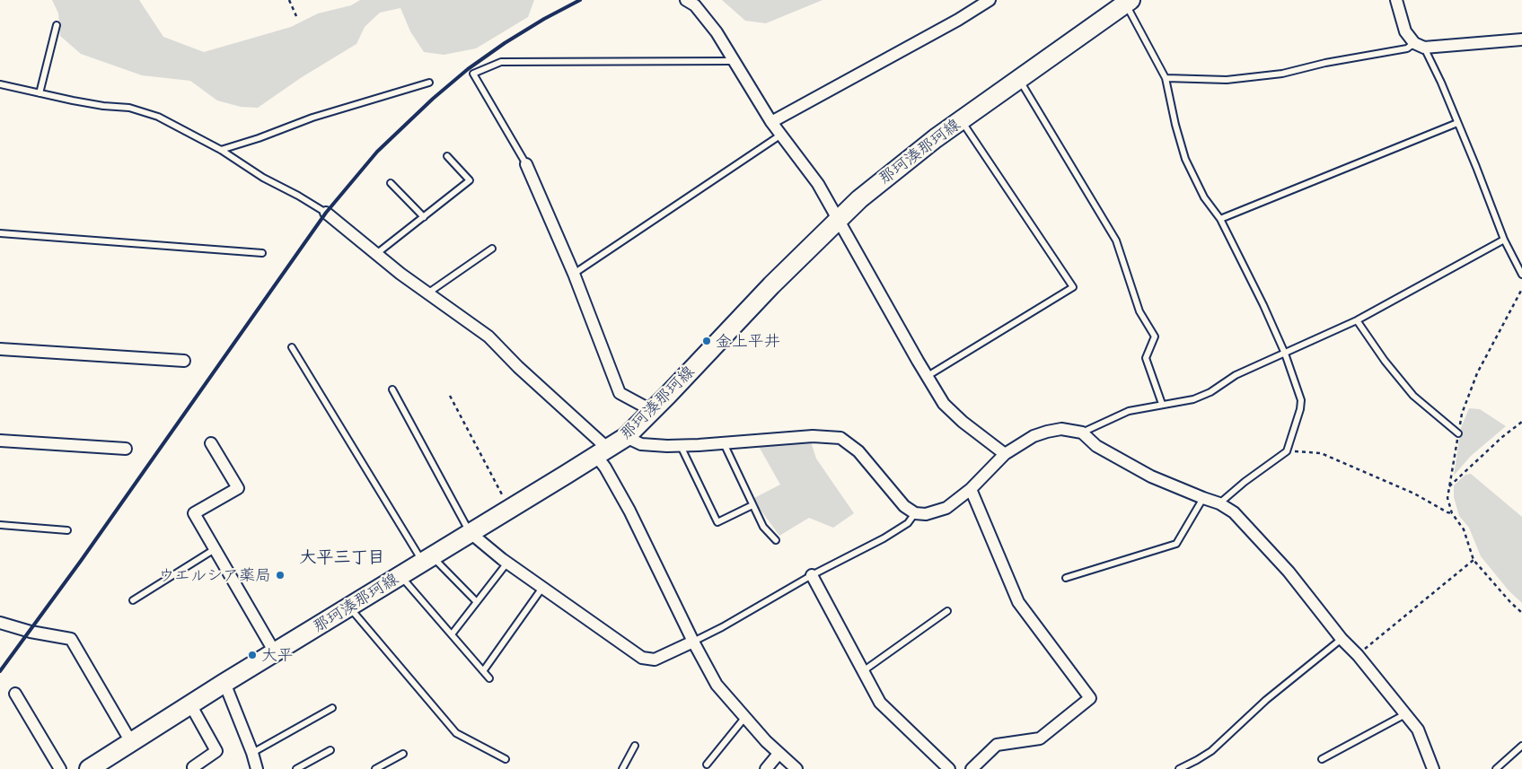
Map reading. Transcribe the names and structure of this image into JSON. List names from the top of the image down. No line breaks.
{"streets":{"main road":["那珂湊那珂線"]},"districts":["大平三丁目"],"places":["金上平井","ウエルシア薬局","大平"]}
